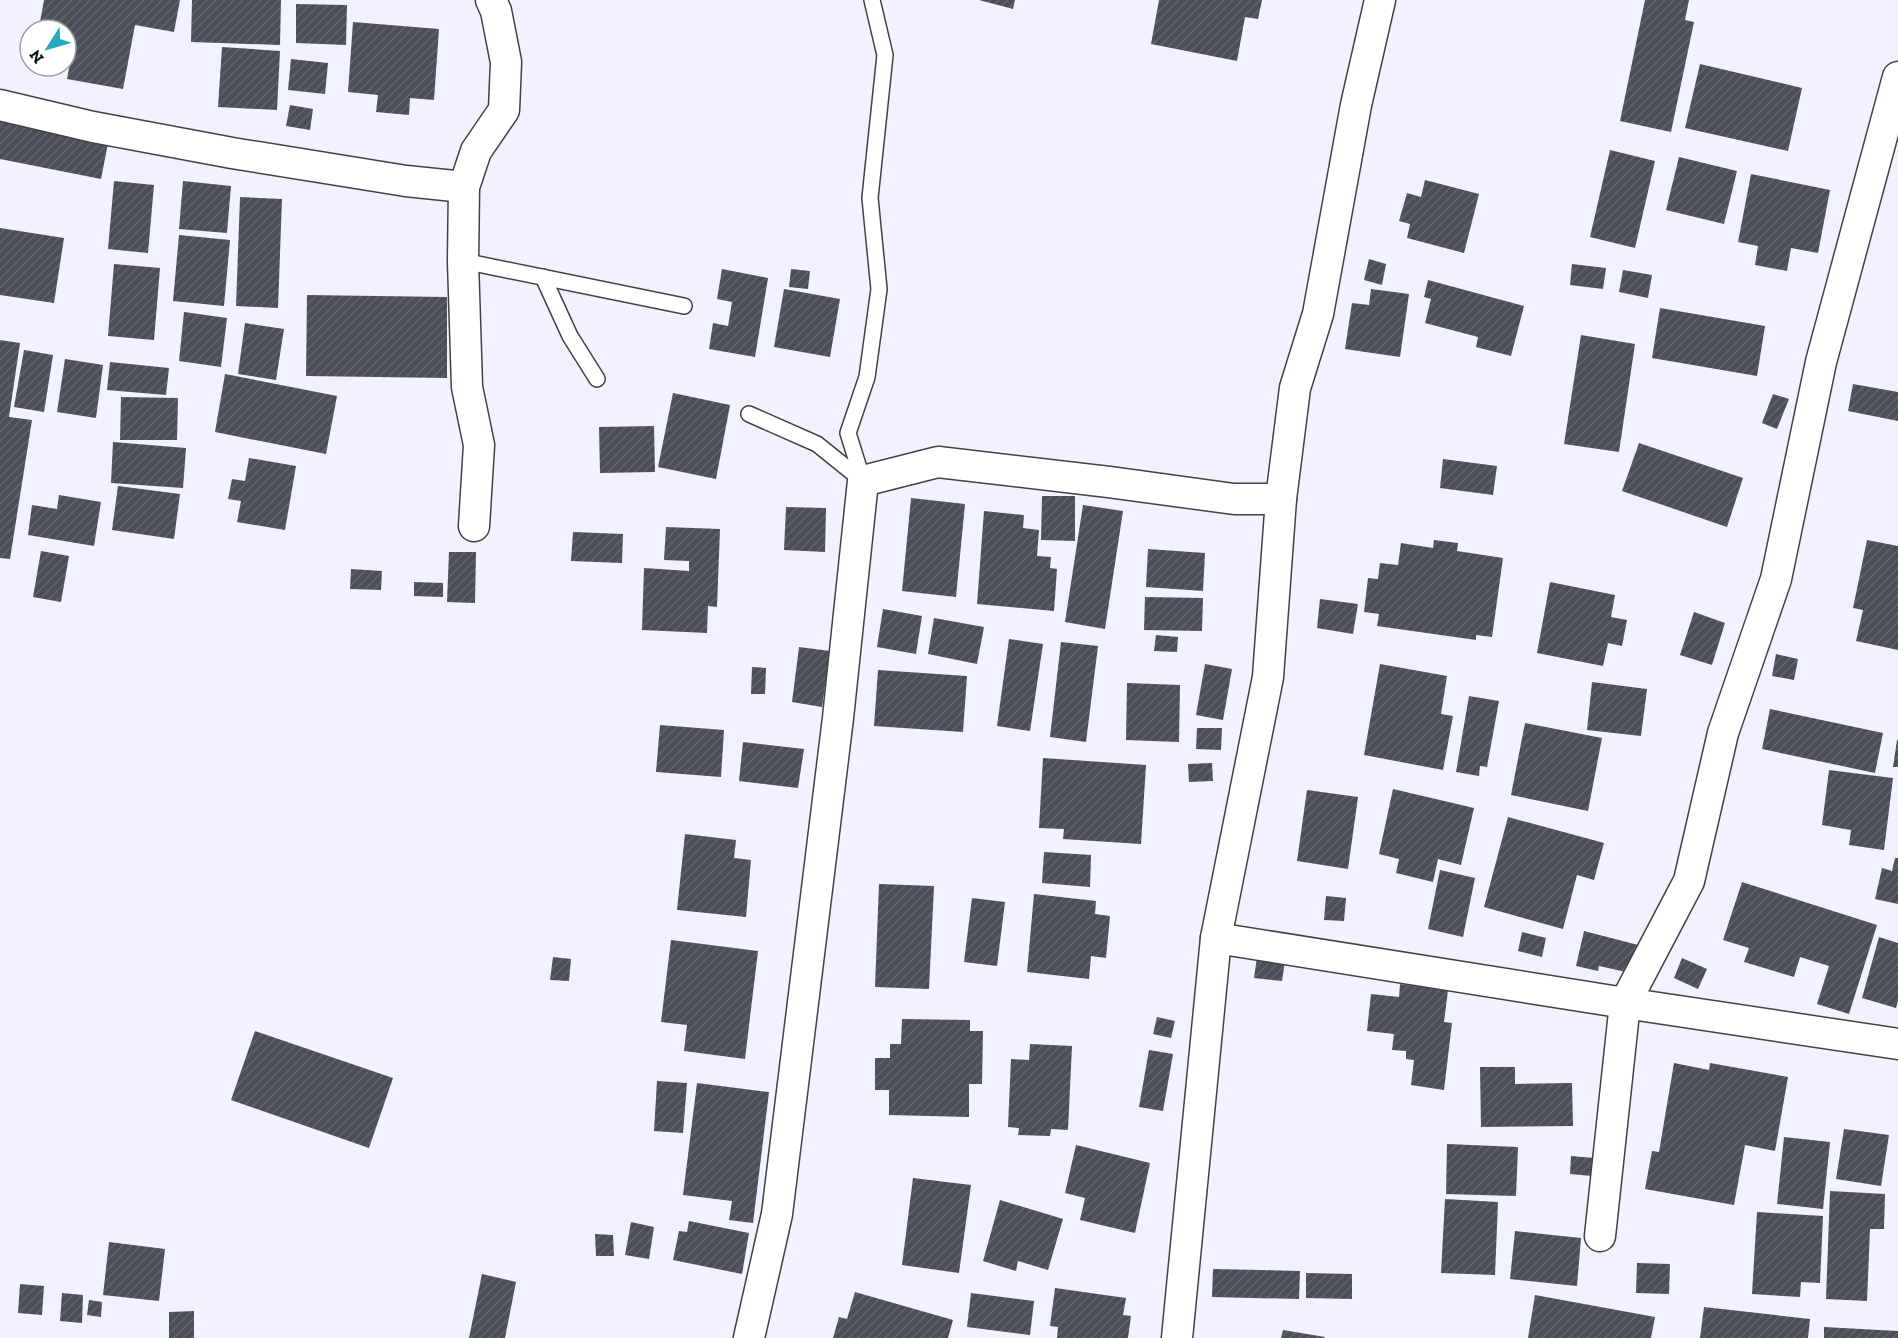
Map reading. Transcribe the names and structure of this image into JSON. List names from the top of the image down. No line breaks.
{"north":"bottom left"}
